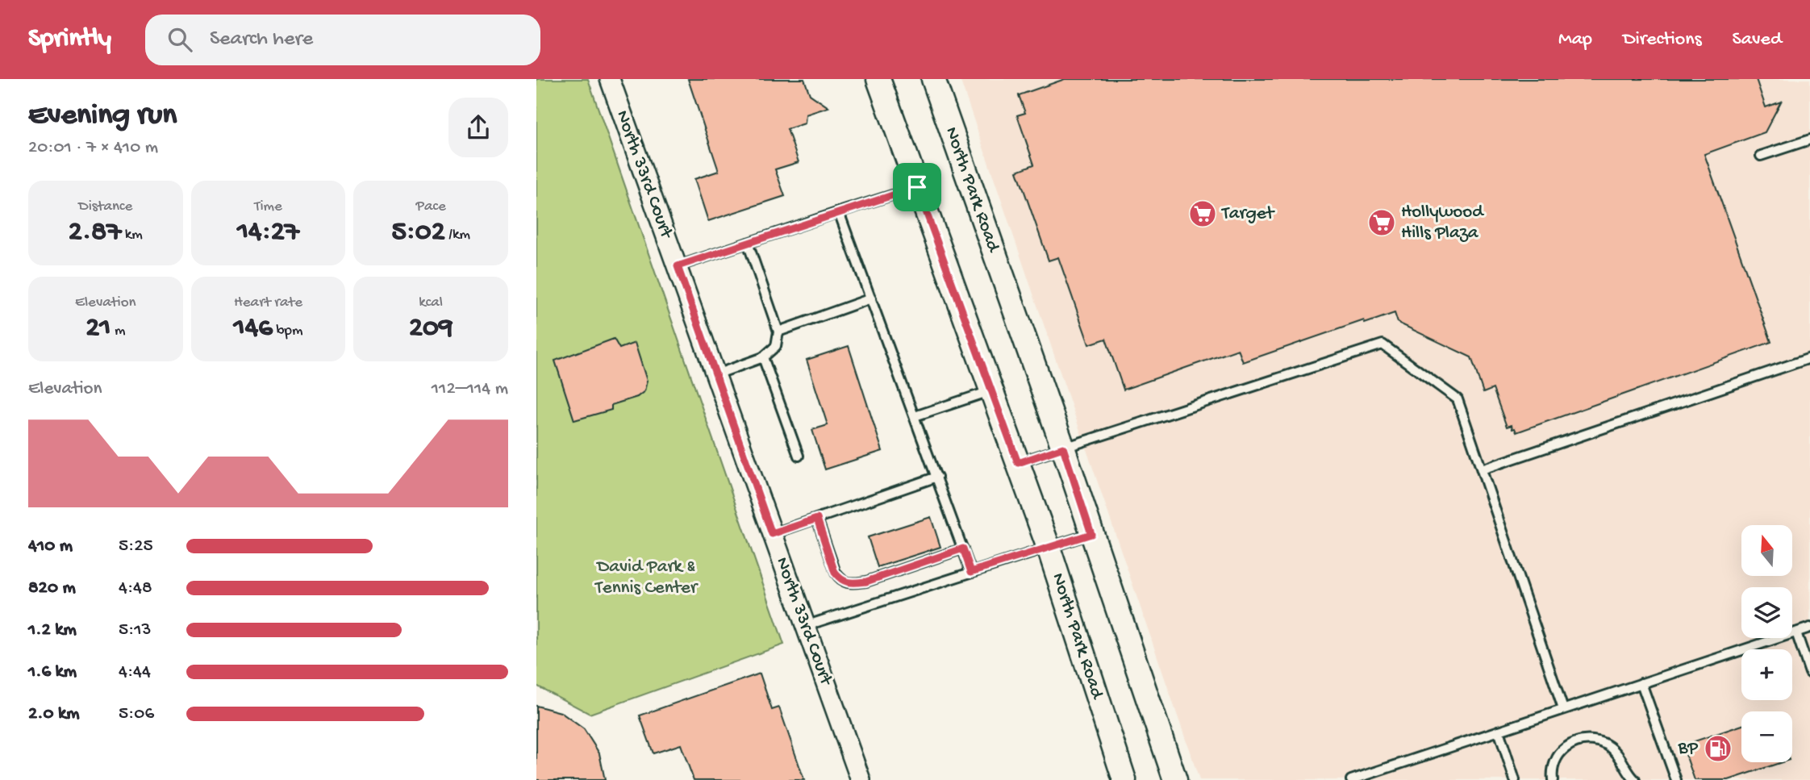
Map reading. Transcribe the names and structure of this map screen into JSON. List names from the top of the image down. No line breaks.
{"streets":{"street":["North 33rd Court","North Park Road"]},"parks":["David Park & Tennis Center"],"places":{"supermarket":["Target","Hollywood Hills Plaza"],"fuel station":["BP"]},"north":"top","page":{"header":"Sprintly","search":"Search here","nav":["Map","Directions","Saved"],"heading":["Evening run","20:01 · 7 × 410 m"],"stats":[["Distance","2.87 km"],["Time","14:27"],["Pace","5:02 /km"],["Elevation","21 m"],["Heart rate","146 bpm"],["kcal","209"]],"chart":["Elevation","112–114 m"],"list":[{"name":"410 m","note":"5:25"},{"name":"820 m","note":"4:48"},{"name":"1.2 km","note":"5:13"},{"name":"1.6 km","note":"4:44"},{"name":"2.0 km","note":"5:06"}],"map_buttons":["+","−"]}}
